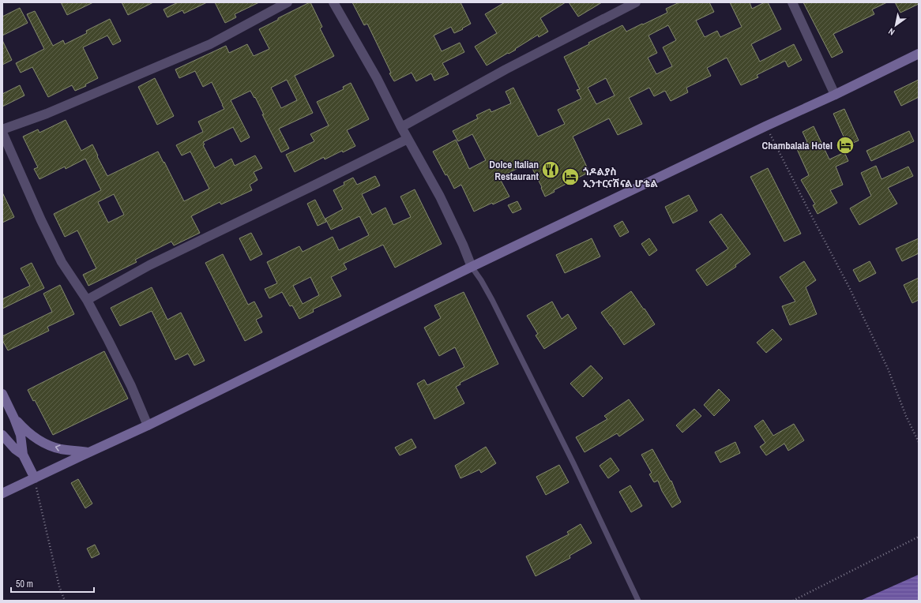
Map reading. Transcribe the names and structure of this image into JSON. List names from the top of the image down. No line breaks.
{"places":{"hotel":["Chambalala Hotel","ጎዶልያስ ኢንተርናሽናል ሆቴል"],"restaurant":["Dolce Italian Restaurant"]},"scale_bar":"50 m","north":"bottom left"}
